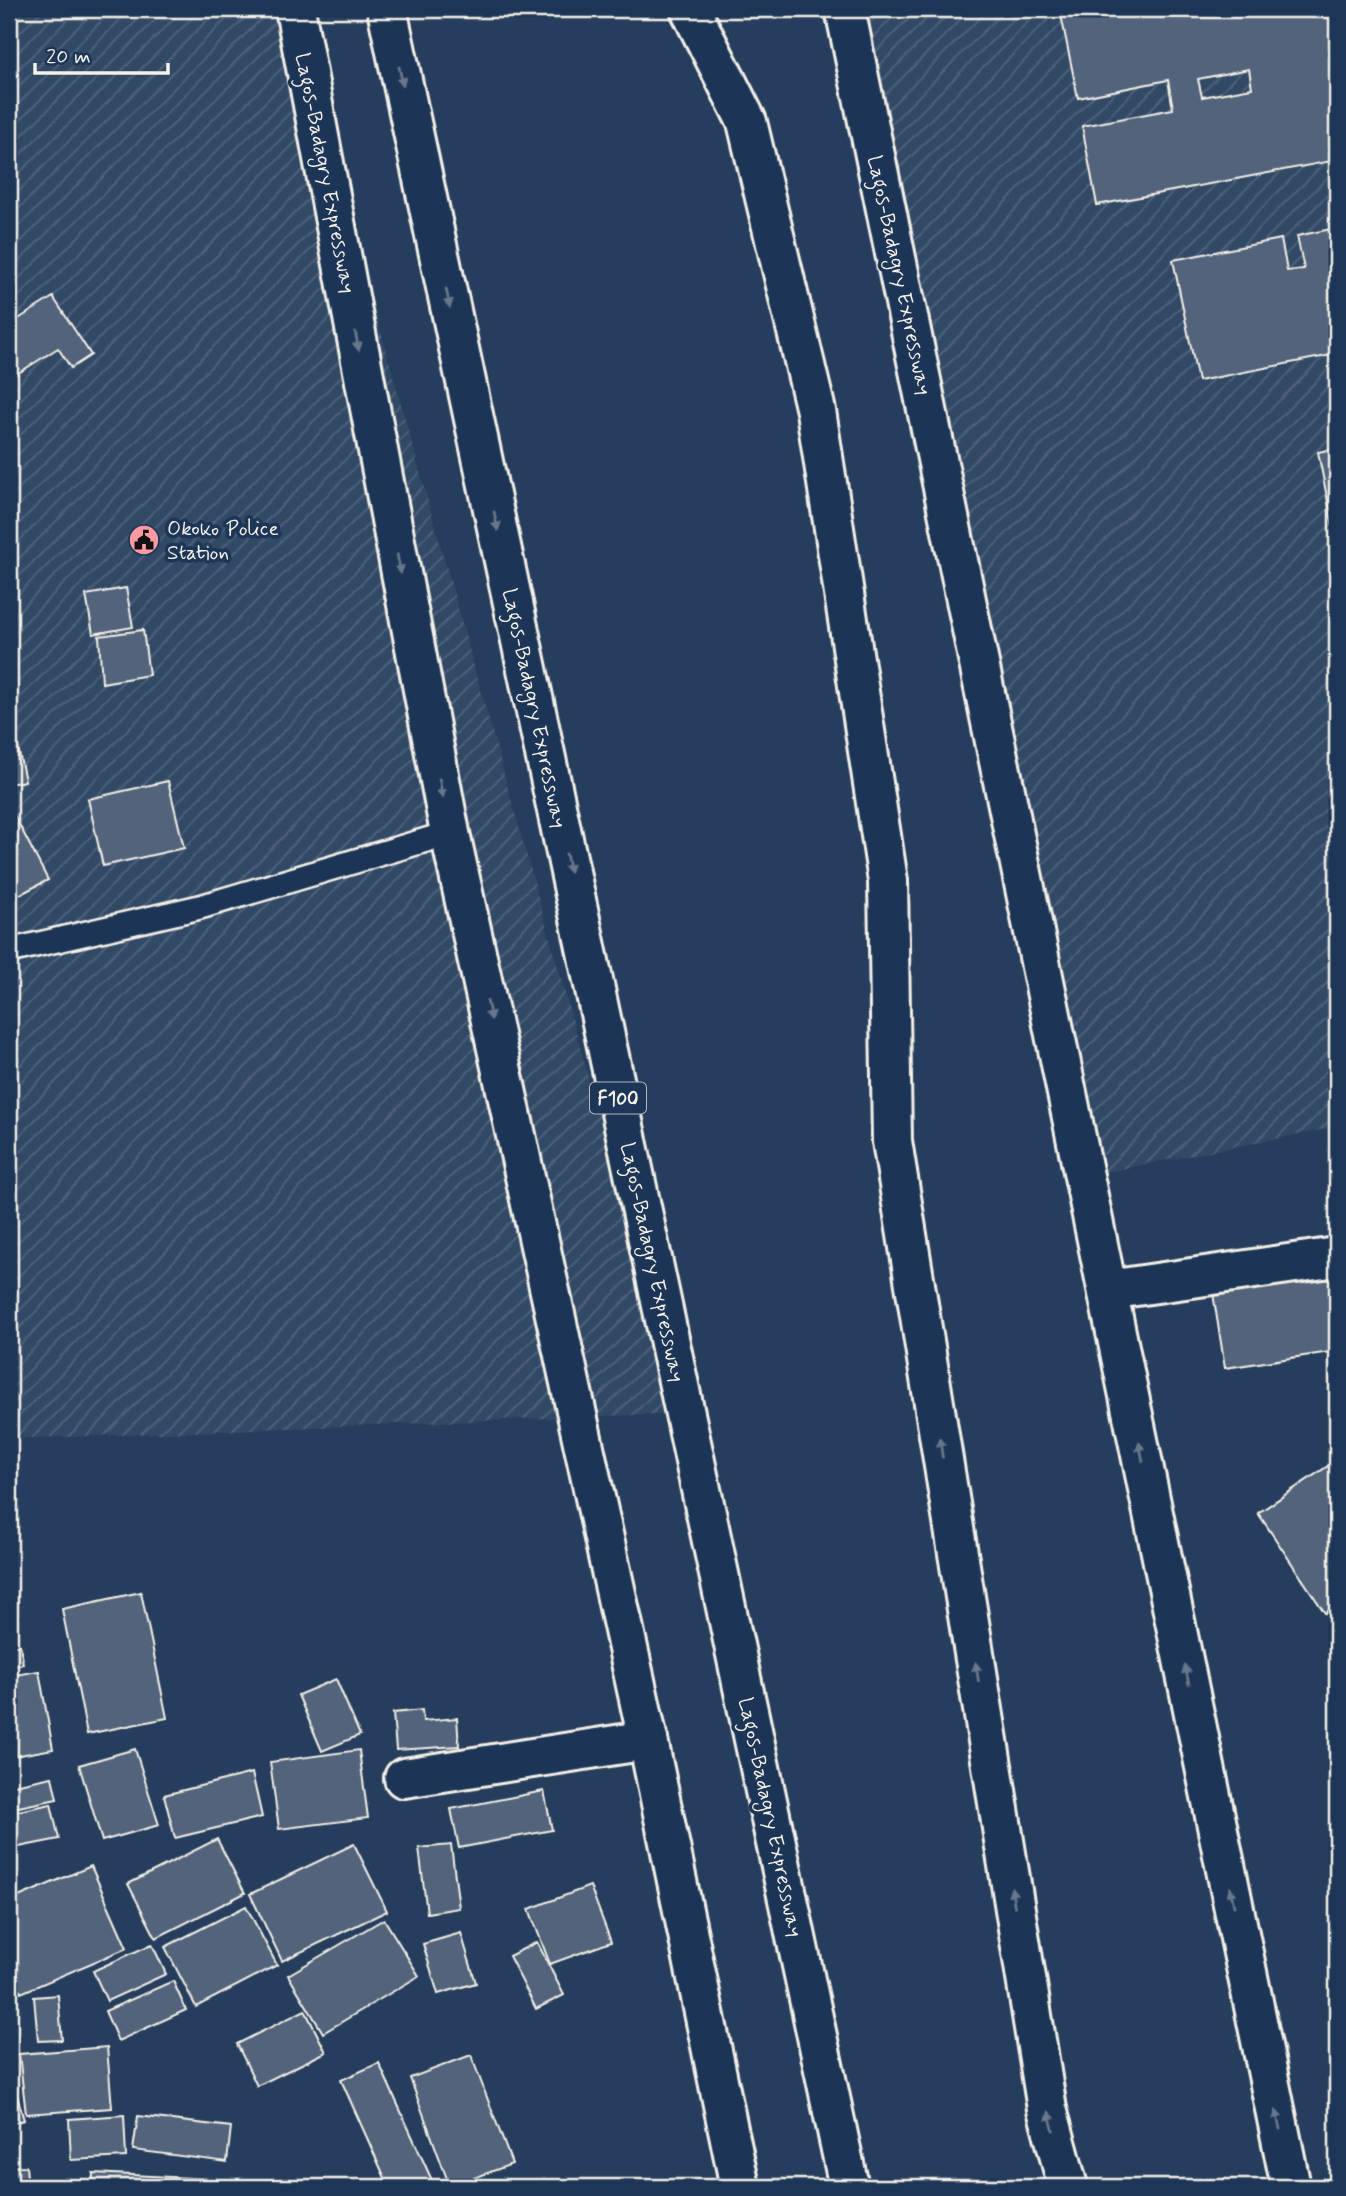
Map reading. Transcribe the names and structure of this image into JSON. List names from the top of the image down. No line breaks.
{"streets":{"main road":["Lagos-Badagry Expressway","F100"]},"places":{"public building":["Okoko Police Station"]},"scale_bar":"20 m"}
